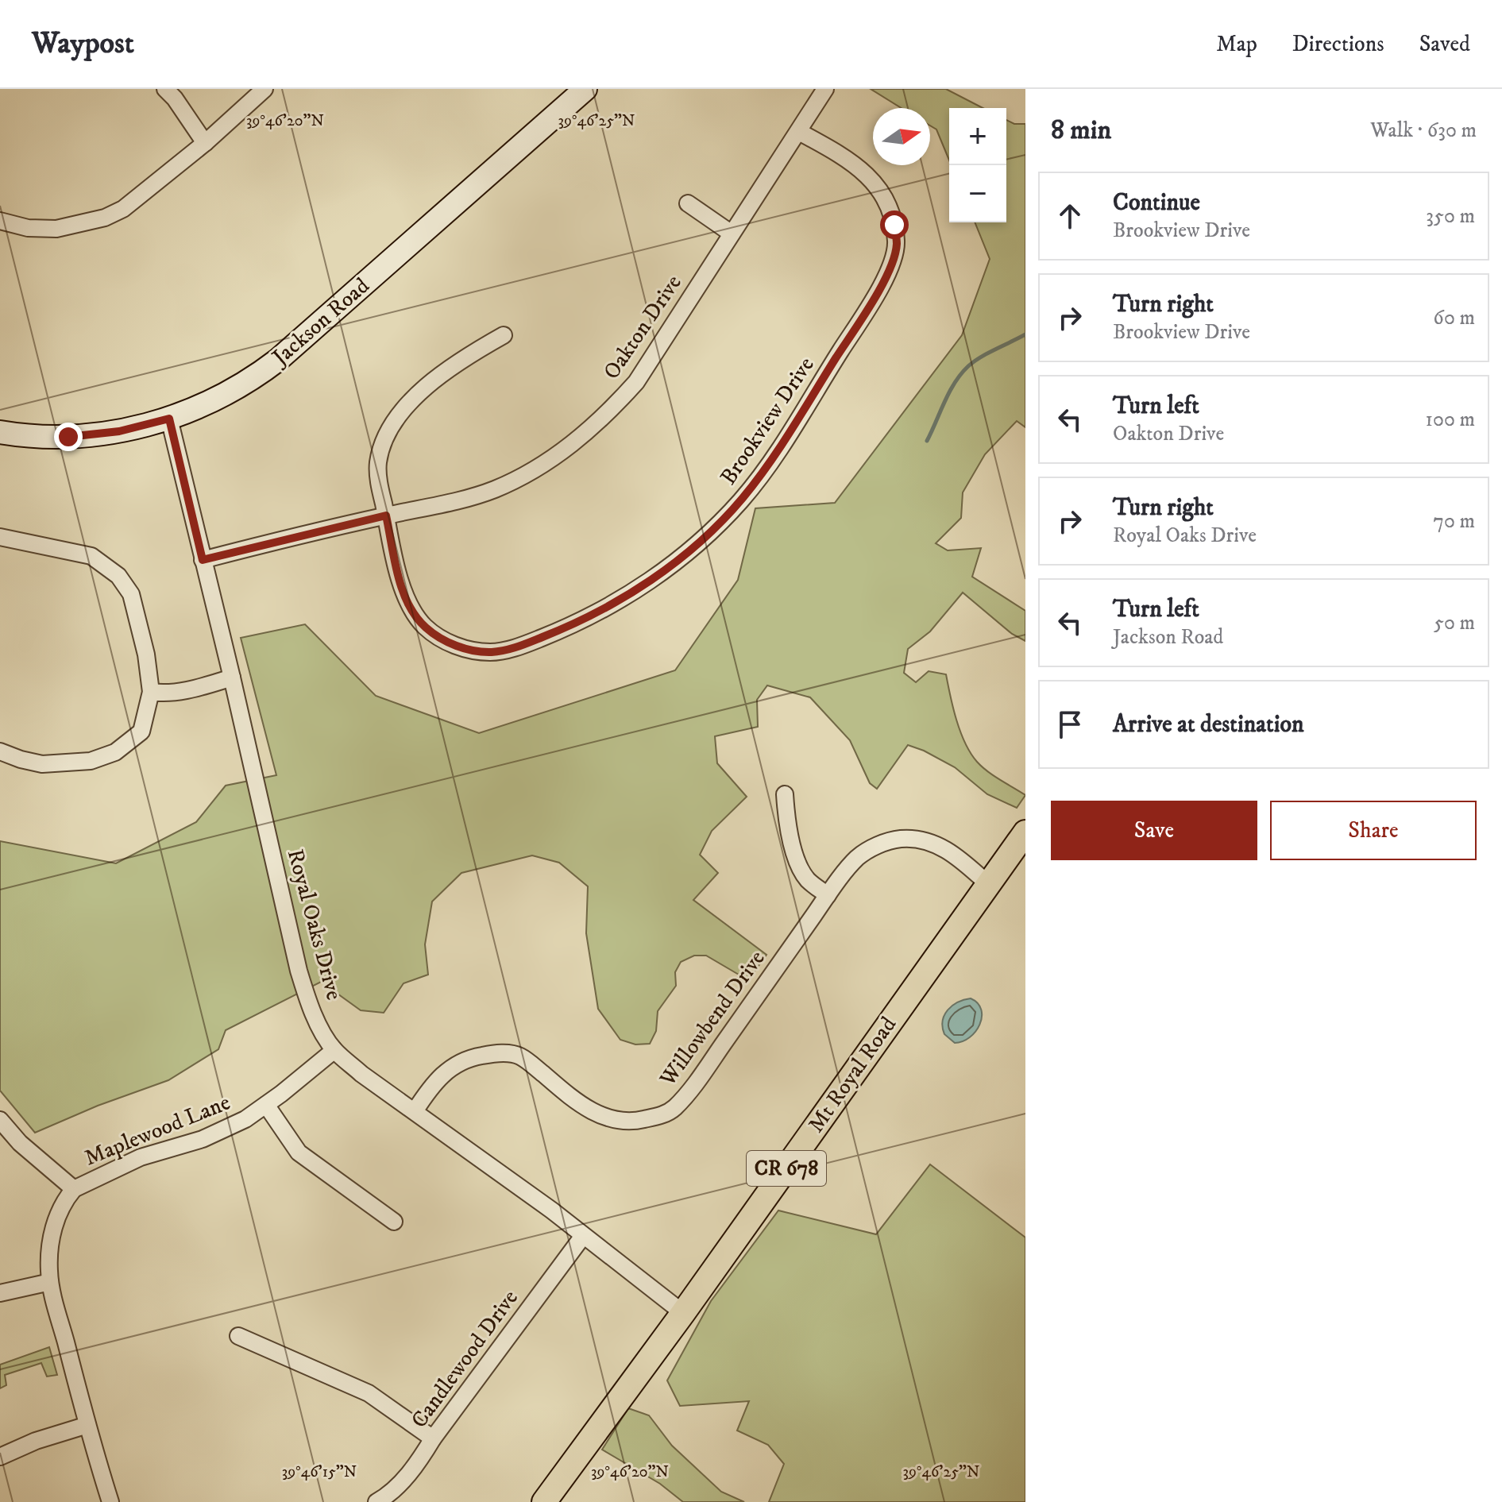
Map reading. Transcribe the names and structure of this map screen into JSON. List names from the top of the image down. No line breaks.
{"streets":{"main road":["Mt Royal Road","CR 678"],"street":["Jackson Road","Oakton Drive","Brookview Drive","Royal Oaks Drive","Willowbend Drive","Maplewood Lane","Candlewood Drive"]},"crossings":[["Jackson Road","Royal Oaks Drive"],["Oakton Drive","Brookview Drive"],["Oakton Drive","Royal Oaks Drive"],["Royal Oaks Drive","Willowbend Drive"],["Royal Oaks Drive","Mt Royal Road"],["Royal Oaks Drive","Maplewood Lane"],["Royal Oaks Drive","Candlewood Drive"],["Willowbend Drive","Mt Royal Road"]],"north":"right","page":{"header":"Waypost","nav":["Map","Directions","Saved"],"heading":["8 min","Walk · 630 m"],"map_buttons":["+","−"],"list":[["Continue","Brookview Drive","350 m"],["Turn right","Brookview Drive","60 m"],["Turn left","Oakton Drive","100 m"],["Turn right","Royal Oaks Drive","70 m"],["Turn left","Jackson Road","50 m"],"Arrive at destination"],"buttons":["Save","Share"]},"coordinates":["39°46'20\"N","39°46'25\"N","39°46'15\"N"]}
